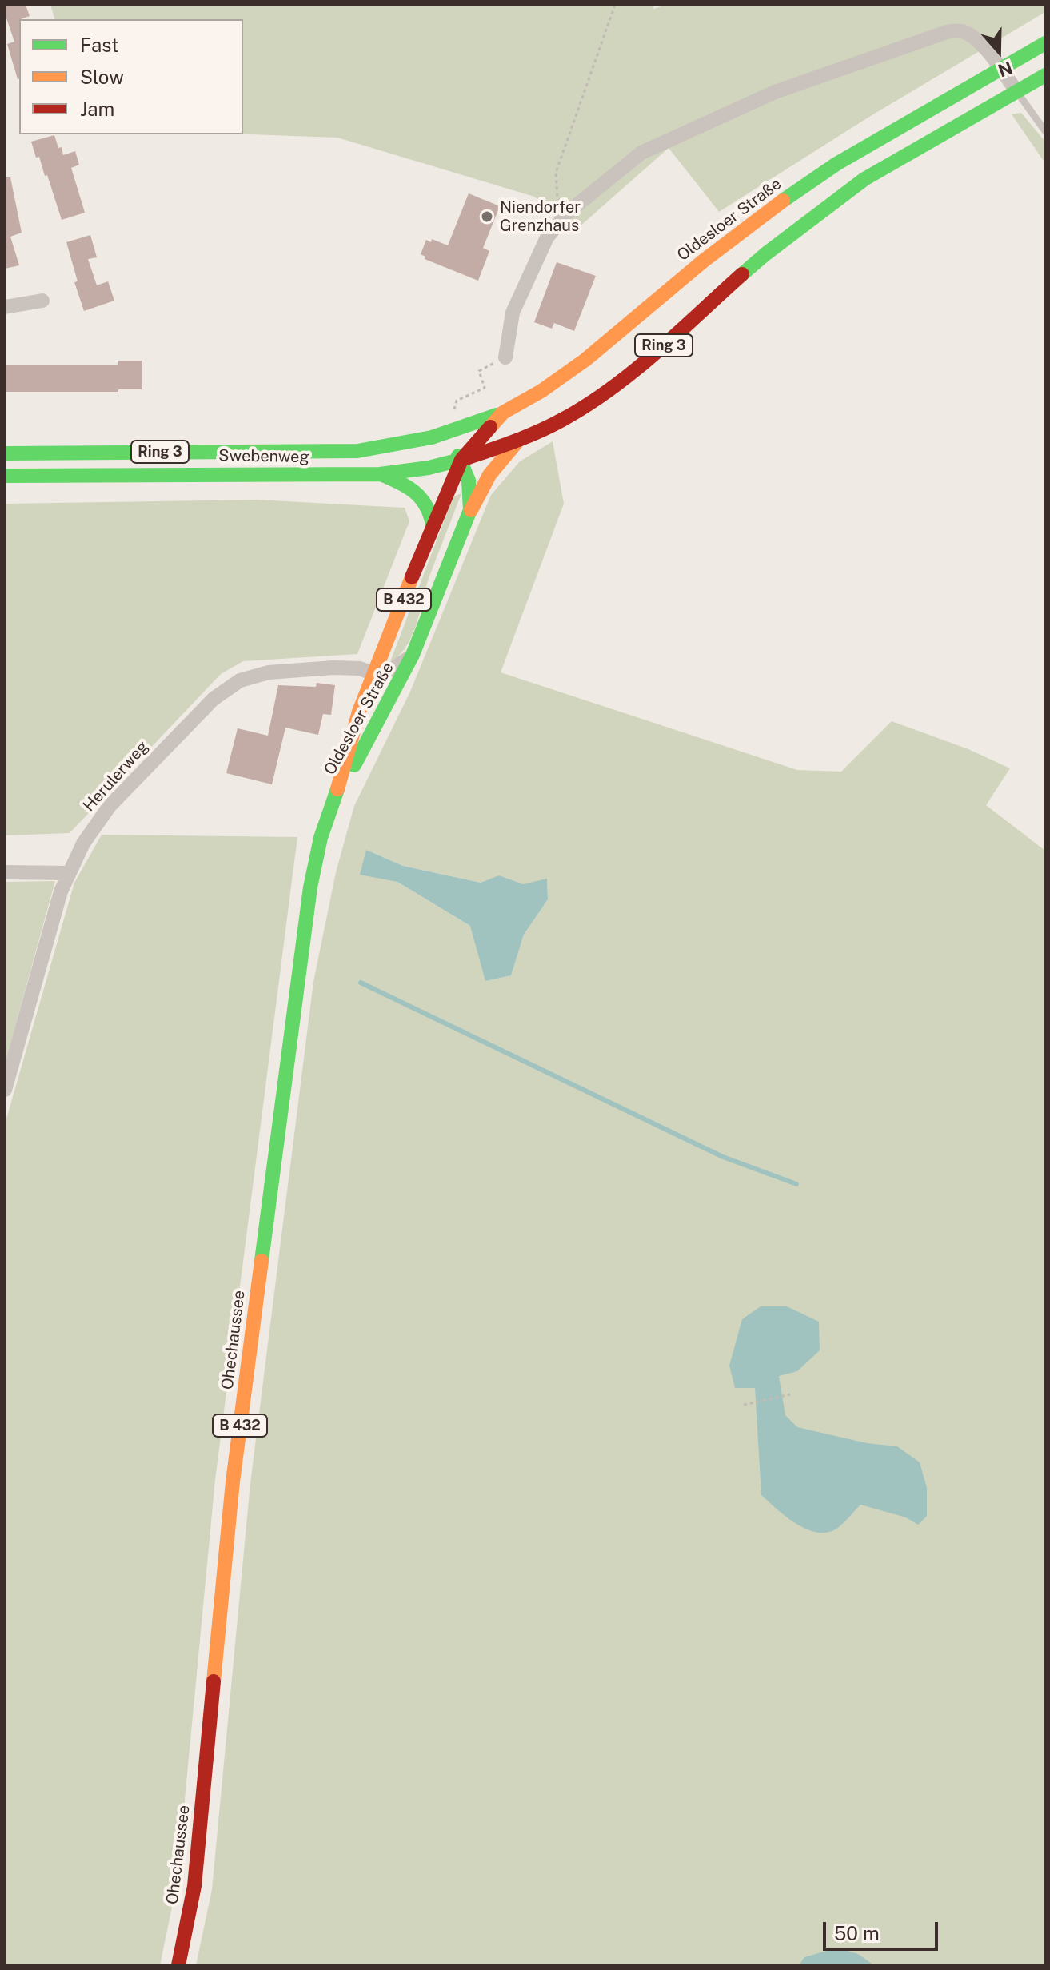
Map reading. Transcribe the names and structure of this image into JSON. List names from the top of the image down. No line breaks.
{"streets":{"main road":["Oldesloer Straße","Ring 3","Swebenweg","B 432","Ohechaussee"],"street":["Herulerweg"]},"crossings":[["Oldesloer Straße","Swebenweg"],["Oldesloer Straße","B 432"],["Oldesloer Straße","Herulerweg"],["Oldesloer Straße","Ohechaussee"],["Ring 3","Swebenweg"],["Ring 3","B 432"],["Swebenweg","B 432"]],"places":["Niendorfer Grenzhaus"],"legend":["Fast","Slow","Jam"],"scale_bar":"50 m","north":"bottom"}
